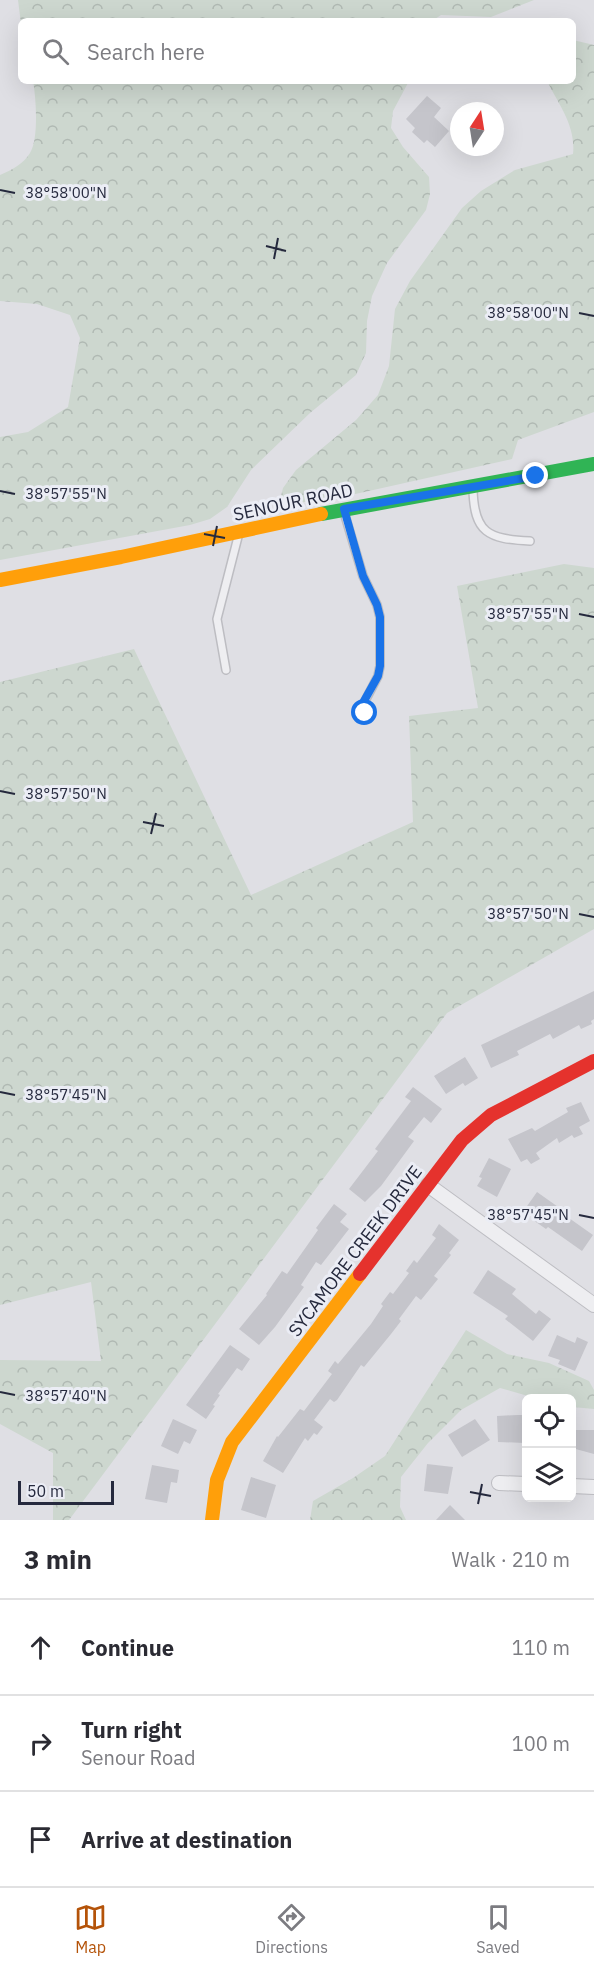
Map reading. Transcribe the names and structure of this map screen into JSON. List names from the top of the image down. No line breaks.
{"streets":{"street":["SENOUR ROAD","SYCAMORE CREEK DRIVE"]},"scale_bar":"50 m","north":"top","page":{"search":"Search here","scale":"50 m","heading":["3 min","Walk · 210 m"],"list":[["Continue","110 m"],["Turn right","Senour Road","100 m"],"Arrive at destination"],"nav":["Map","Directions","Saved"]},"coordinates":["38°58'00\"N","38°57'55\"N","38°57'50\"N","38°57'45\"N","38°57'40\"N"]}
